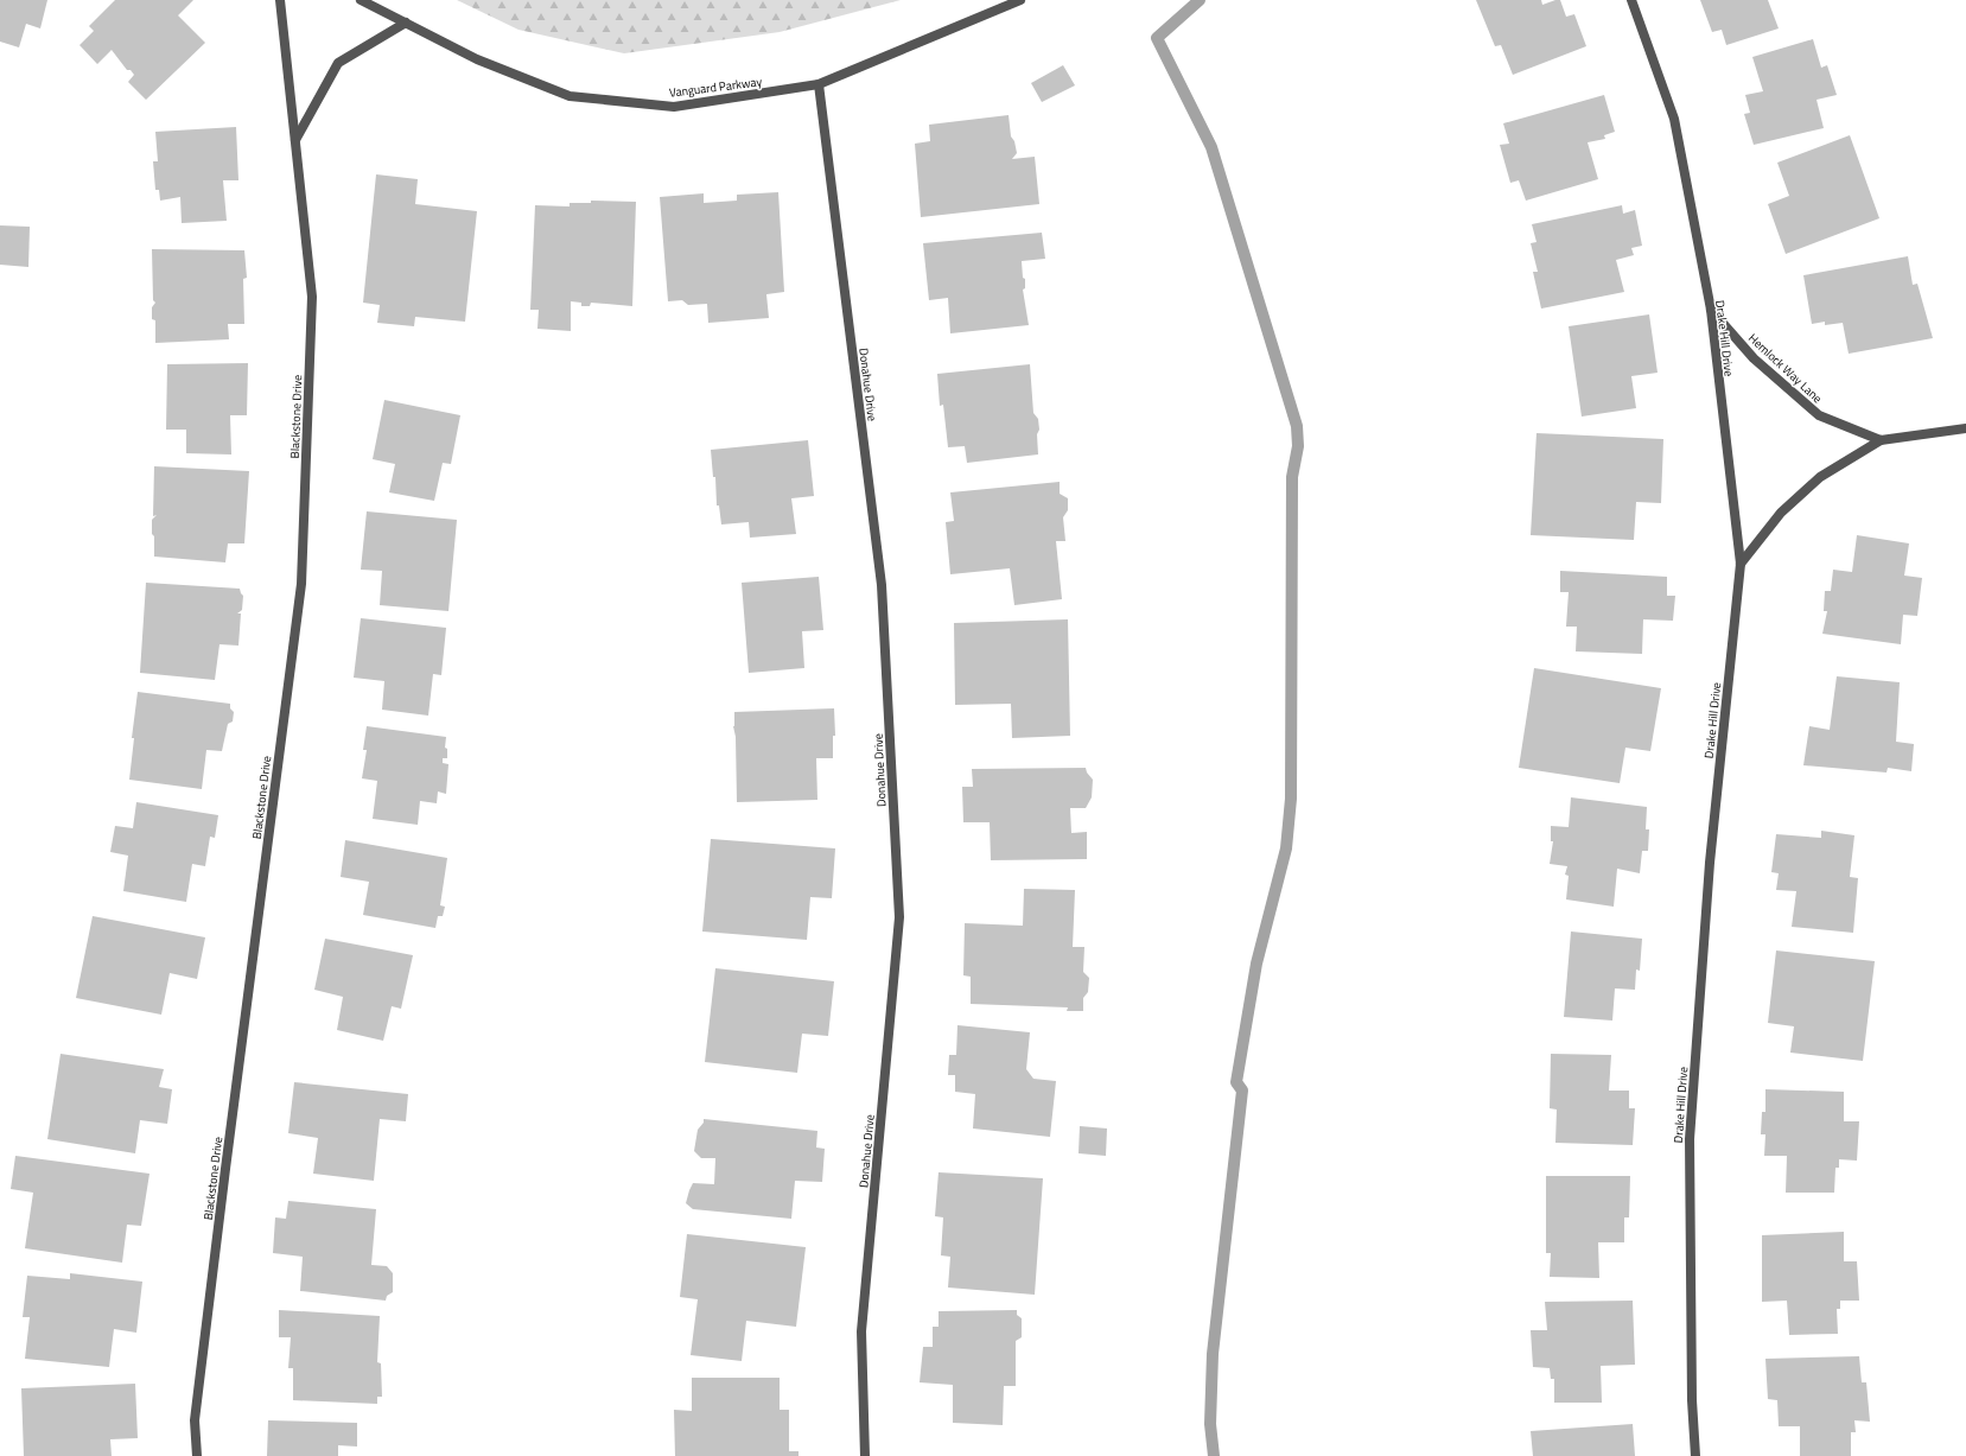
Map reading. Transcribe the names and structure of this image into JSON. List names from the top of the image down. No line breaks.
{"streets":{"street":["Vanguard Parkway","Drake Hill Drive","Hemlock Way Lane","Donahue Drive","Blackstone Drive"]},"crossings":[["Vanguard Parkway","Donahue Drive"],["Drake Hill Drive","Hemlock Way Lane"]]}
